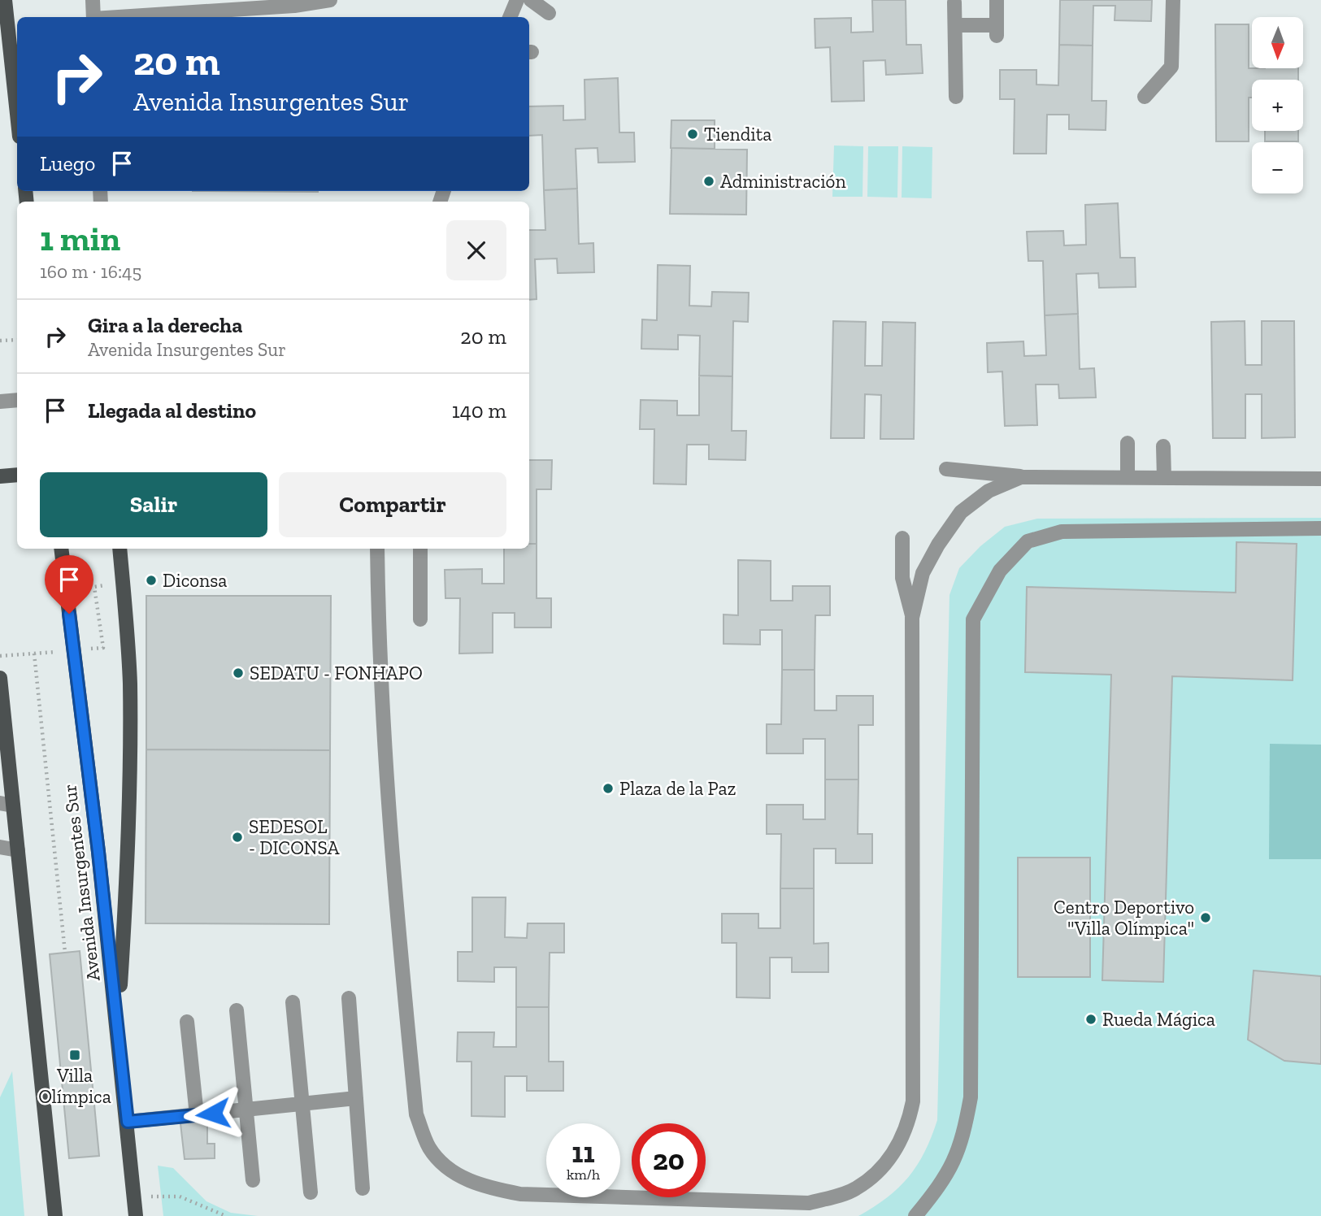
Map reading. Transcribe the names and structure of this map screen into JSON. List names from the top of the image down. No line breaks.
{"streets":{"main road":["Avenida Insurgentes Sur"]},"places":{"other":["Tiendita","Administración","Diconsa","SEDATU - FONHAPO","Plaza de la Paz","SEDESOL - DICONSA","Centro Deportivo \"Villa Olímpica\"","Rueda Mágica"],"transit":["Villa Olímpica"]},"north":"bottom","page":{"map_buttons":["+","−"],"turn":["20 m","Avenida Insurgentes Sur"],"then":"Luego","heading":["1 min","160 m · 16:45"],"list":[{"name":"Gira a la derecha","note":"Avenida Insurgentes Sur","value":"20 m"},{"name":"Llegada al destino","value":"140 m"}],"buttons":["Salir","Compartir"],"speed":"11 km/h","limit":"20"}}
